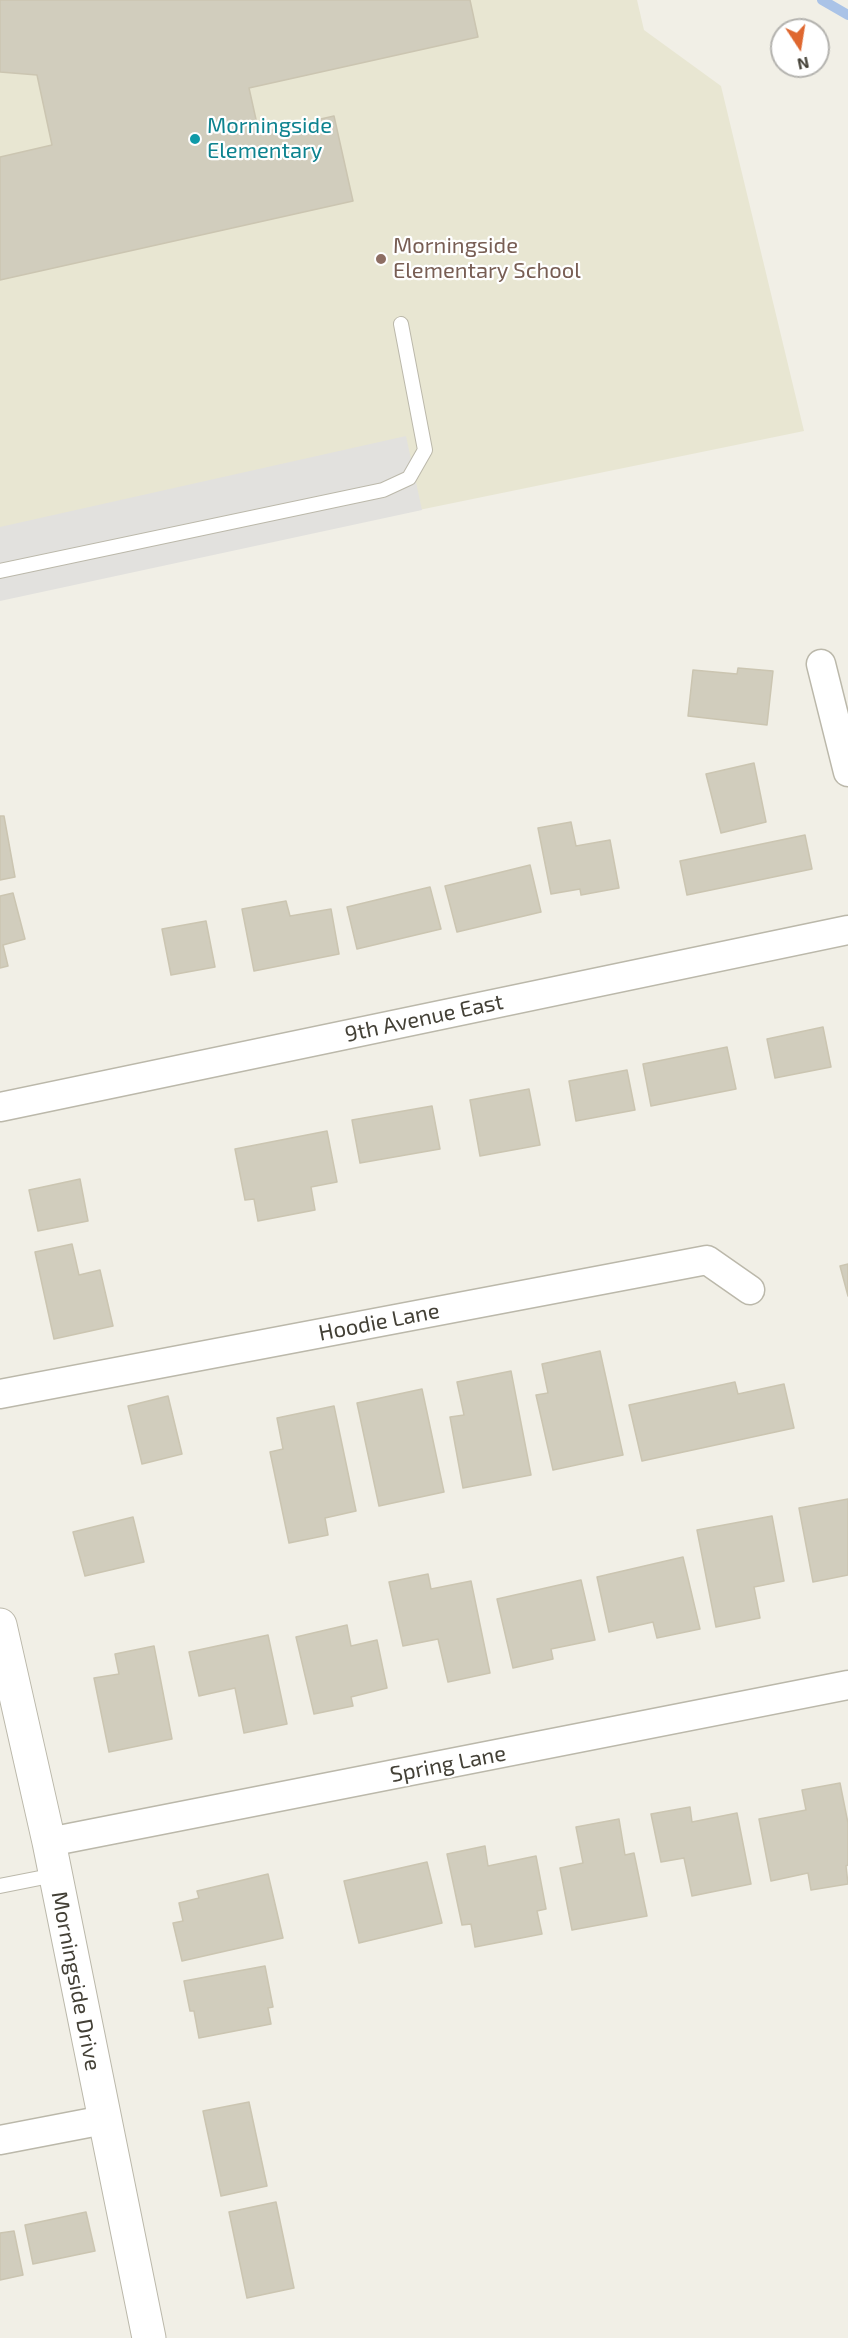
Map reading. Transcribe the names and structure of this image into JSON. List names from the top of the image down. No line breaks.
{"streets":{"street":["9th Avenue East","Hoodie Lane","Spring Lane","Morningside Drive"]},"crossings":[["Spring Lane","Morningside Drive"]],"places":["Morningside Elementary","Morningside Elementary School"],"north":"bottom"}
